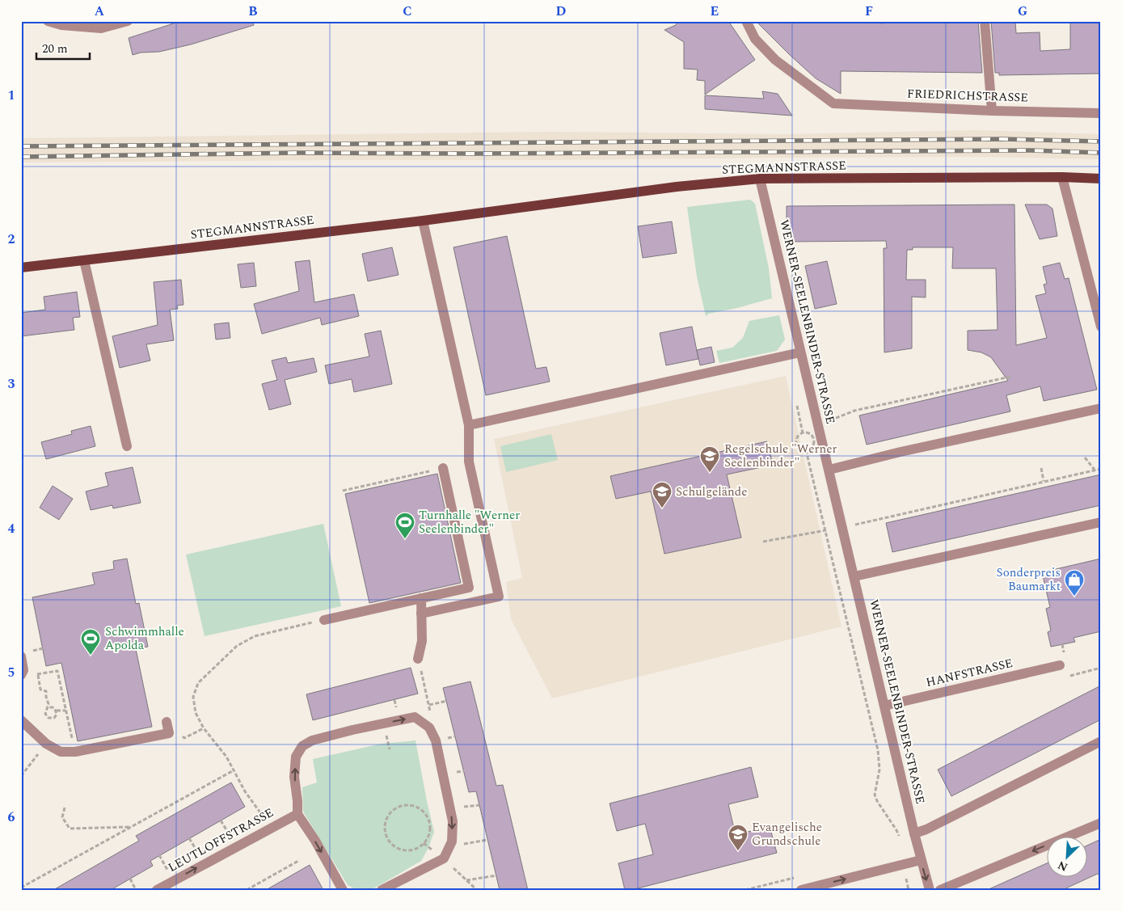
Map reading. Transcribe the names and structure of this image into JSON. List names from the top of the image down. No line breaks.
{"streets":{"main road":["STEGMANNSTRASSE"],"street":["FRIEDRICHSTRASSE","WERNER-SEELENBINDER-STRASSE","HANFSTRASSE","LEUTLOFFSTRASSE"]},"crossings":[["STEGMANNSTRASSE","WERNER-SEELENBINDER-STRASSE"],["WERNER-SEELENBINDER-STRASSE","HANFSTRASSE"]],"one_way":["LEUTLOFFSTRASSE"],"places":{"school or university":["Regelschule \"Werner Seelenbinder\"","Schulgelände","Evangelische Grundschule"],"sports":["Turnhalle \"Werner Seelenbinder\"","Schwimmhalle Apolda"],"shop":["Sonderpreis Baumarkt"]},"scale_bar":"20 m","north":"bottom left","grid":{"columns":["A","B","C","D","E","F","G"],"rows":["1","2","3","4","5","6"]}}
